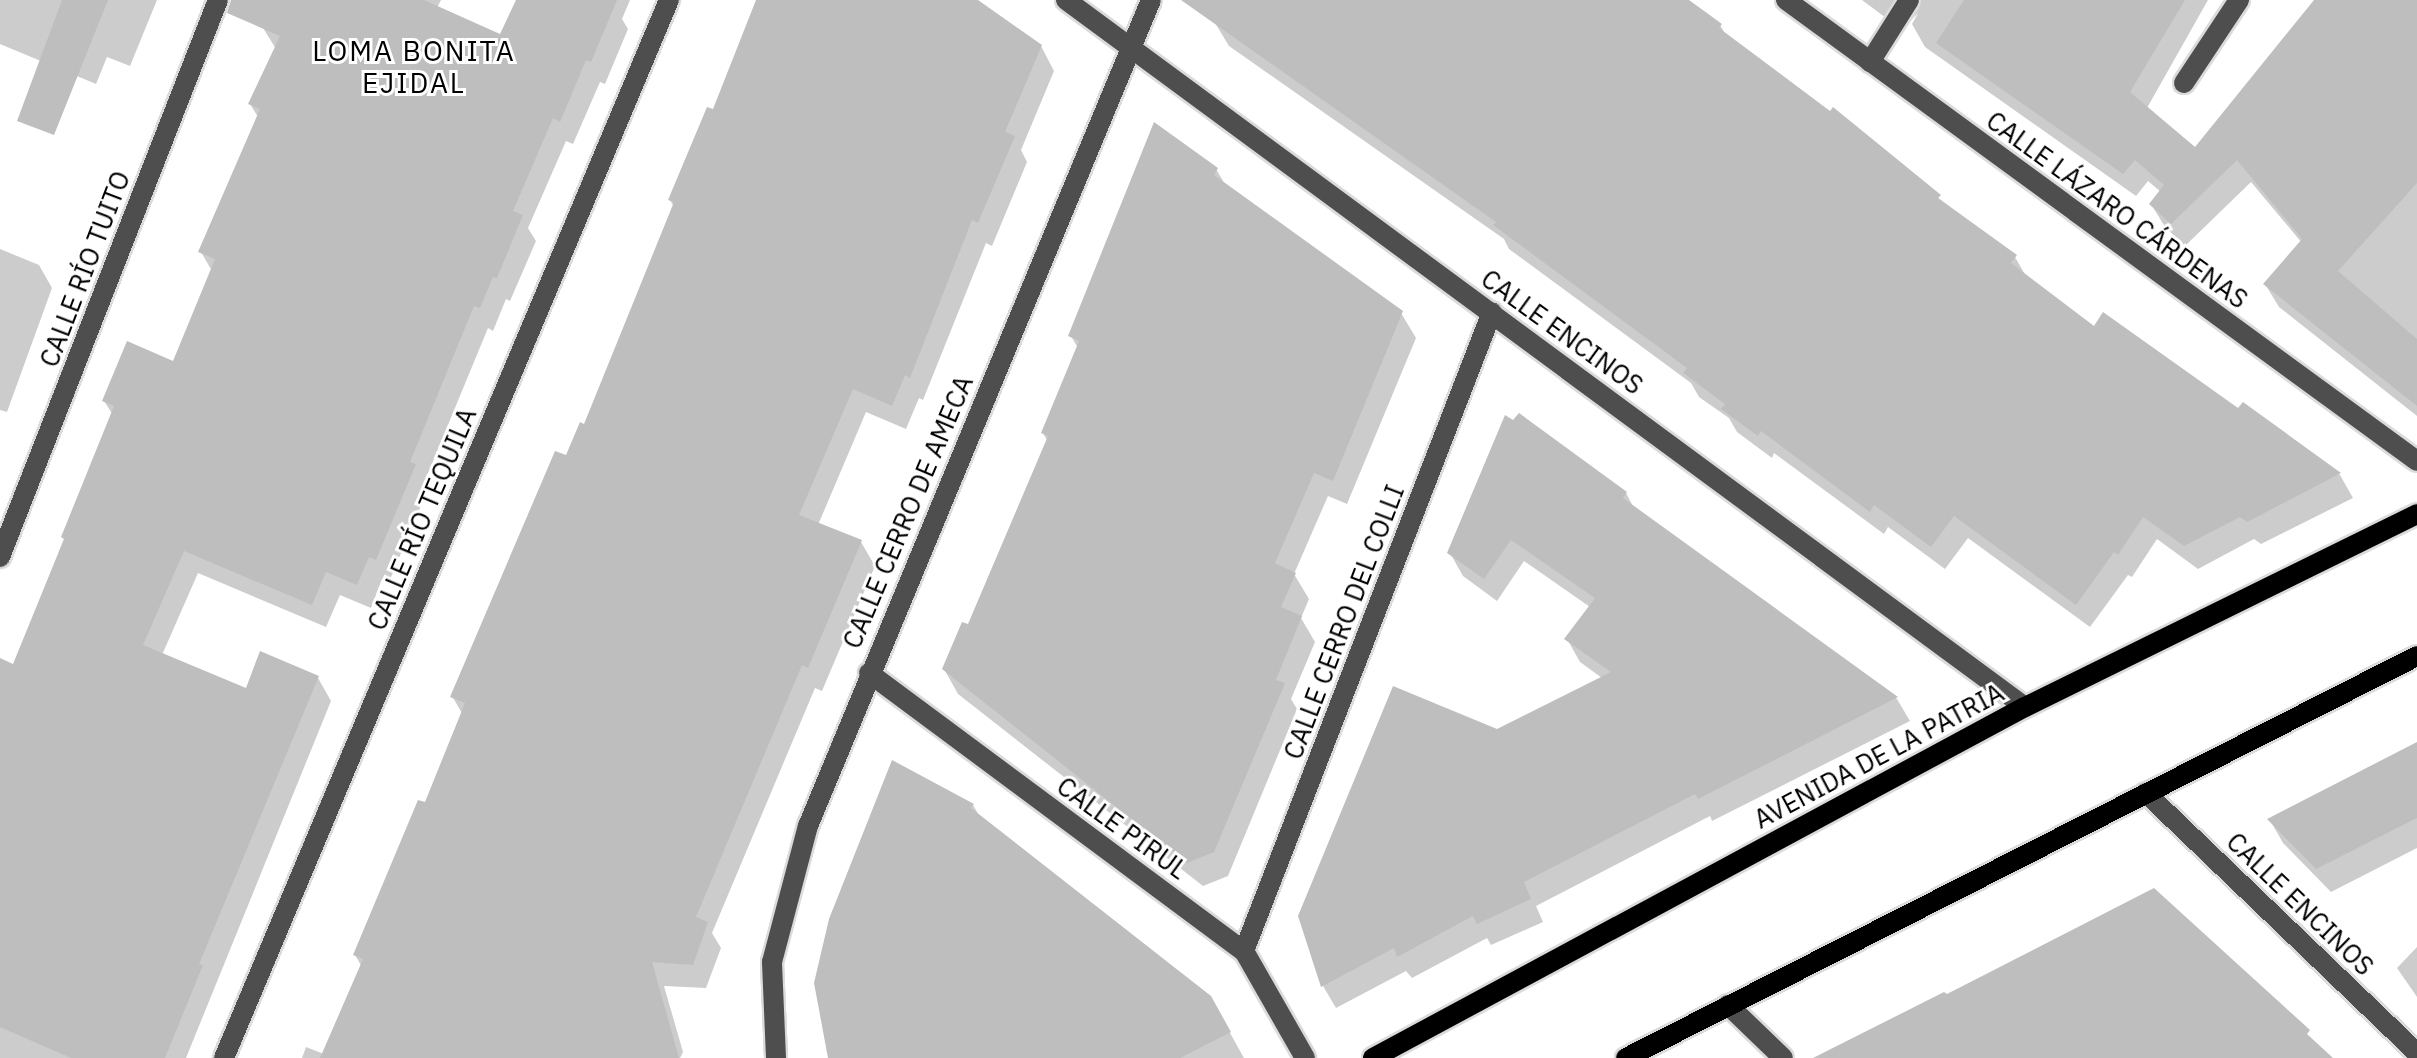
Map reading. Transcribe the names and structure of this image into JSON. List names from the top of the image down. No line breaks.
{"streets":{"main road":["AVENIDA DE LA PATRIA"],"street":["CALLE LÁZARO CÁRDENAS","CALLE RÍO TUITO","CALLE ENCINOS","CALLE CERRO DE AMECA","CALLE RÍO TEQUILA","CALLE CERRO DEL COLLI","CALLE PIRUL"]},"crossings":[["CALLE ENCINOS","CALLE CERRO DE AMECA"],["CALLE ENCINOS","CALLE CERRO DEL COLLI"],["CALLE ENCINOS","AVENIDA DE LA PATRIA"],["CALLE CERRO DE AMECA","CALLE PIRUL"],["CALLE CERRO DEL COLLI","CALLE PIRUL"]],"districts":["LOMA BONITA EJIDAL"]}
